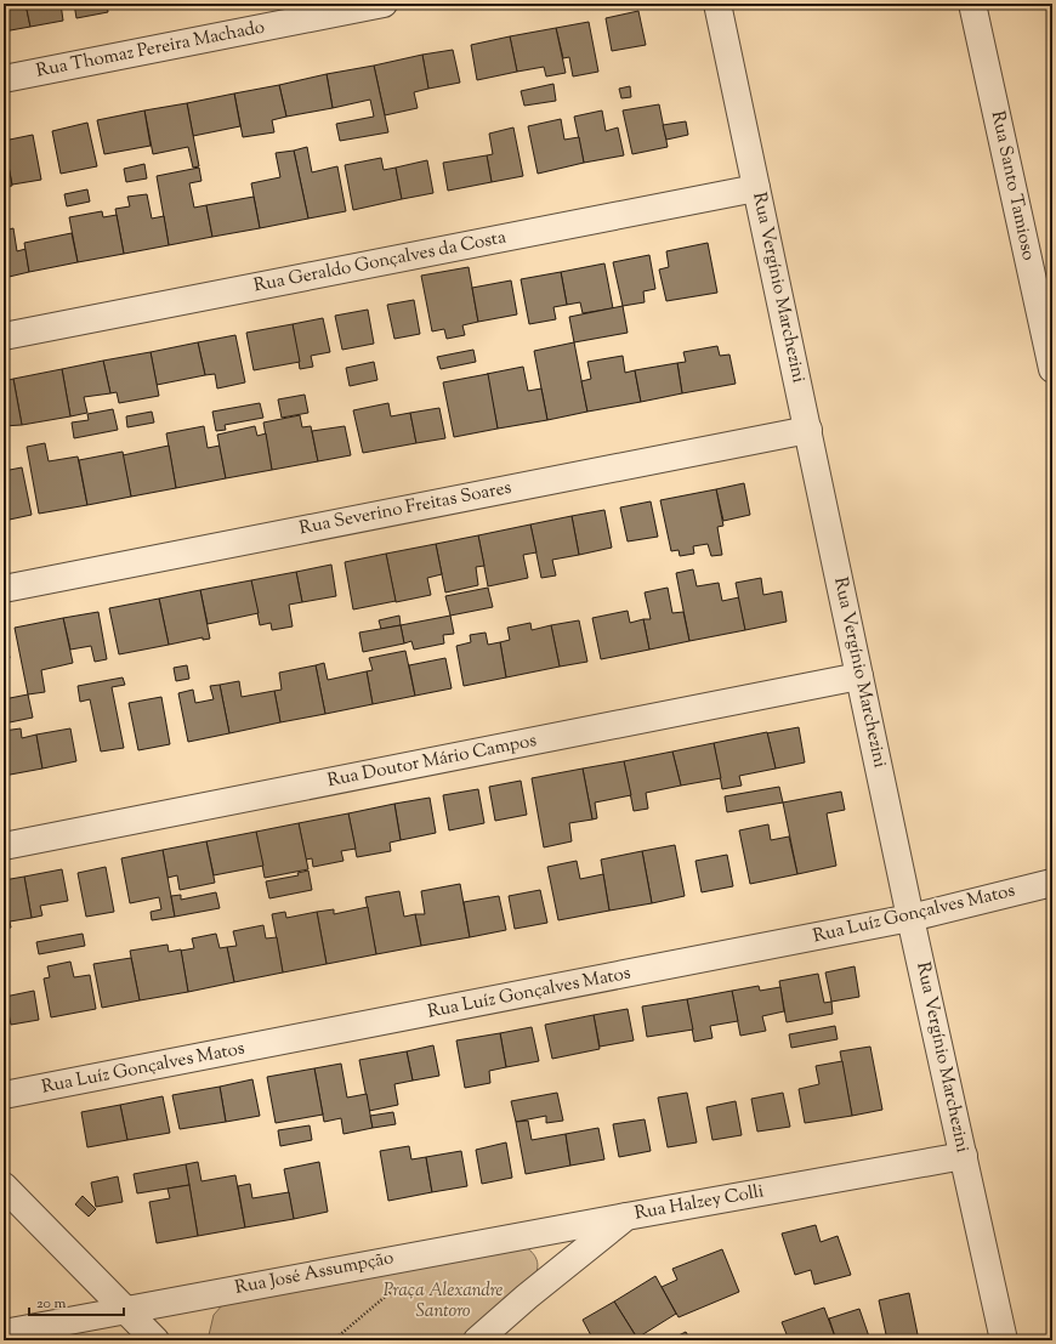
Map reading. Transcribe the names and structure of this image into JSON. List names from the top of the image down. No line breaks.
{"streets":{"street":["Rua Thomaz Pereira Machado","Rua Santo Tamioso","Rua Geraldo Gonçalves da Costa","Rua Vergínio Marchezini","Rua Severino Freitas Soares","Rua Doutor Mário Campos","Rua Luíz Gonçalves Matos","Rua Halzey Colli","Rua José Assumpção"]},"crossings":[["Rua Geraldo Gonçalves da Costa","Rua Vergínio Marchezini"],["Rua Vergínio Marchezini","Rua Severino Freitas Soares"],["Rua Vergínio Marchezini","Rua Doutor Mário Campos"],["Rua Vergínio Marchezini","Rua Luíz Gonçalves Matos"],["Rua Vergínio Marchezini","Rua Halzey Colli"],["Rua Halzey Colli","Rua José Assumpção"]],"parks":["Praça Alexandre Santoro"],"scale_bar":"20 m"}
